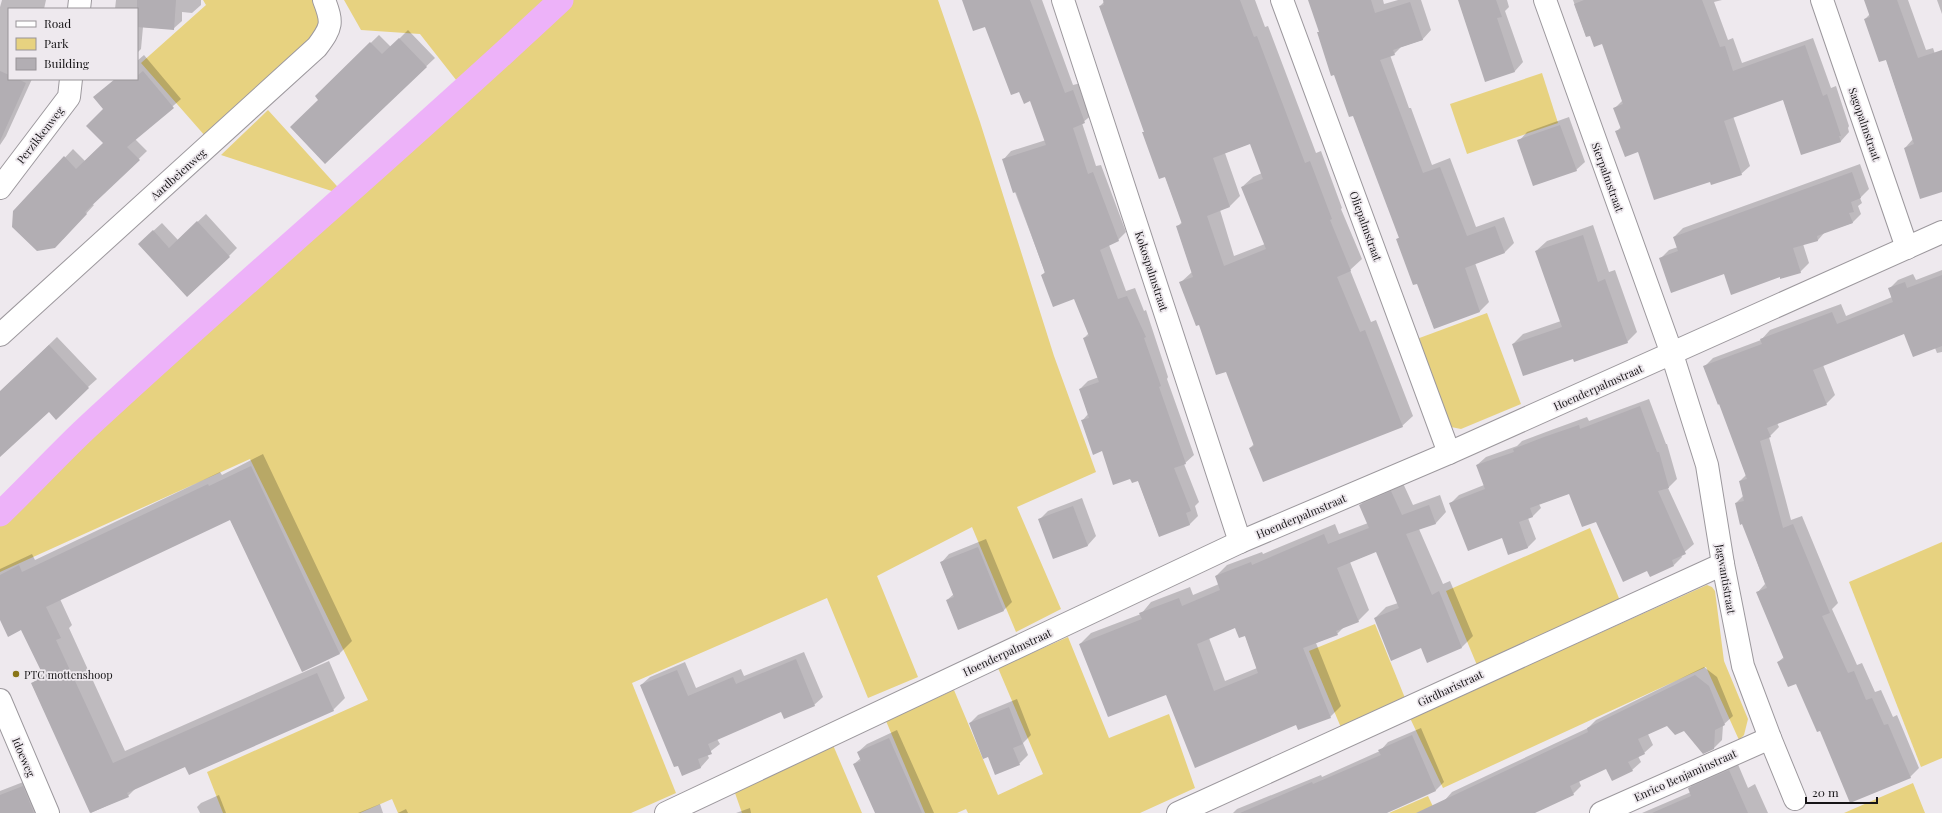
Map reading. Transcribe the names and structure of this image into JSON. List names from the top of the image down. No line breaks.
{"streets":{"street":["Sagopalmstraat","Perzikkenweg","Aardbeienweg","Sierpalmstraat","Oliepalmstraat","Kokospalmstraat","Hoenderpalmstraat","Jagwantistraat","Girdharistraat","Idoeweg","Enrico Benjaminstraat"]},"crossings":[["Sagopalmstraat","Hoenderpalmstraat"],["Sierpalmstraat","Hoenderpalmstraat"],["Sierpalmstraat","Jagwantistraat"],["Oliepalmstraat","Hoenderpalmstraat"],["Kokospalmstraat","Hoenderpalmstraat"],["Hoenderpalmstraat","Jagwantistraat"],["Jagwantistraat","Girdharistraat"],["Jagwantistraat","Enrico Benjaminstraat"]],"places":["PTC mottenshoop"],"legend":["Road","Park","Building"],"scale_bar":"20 m"}
